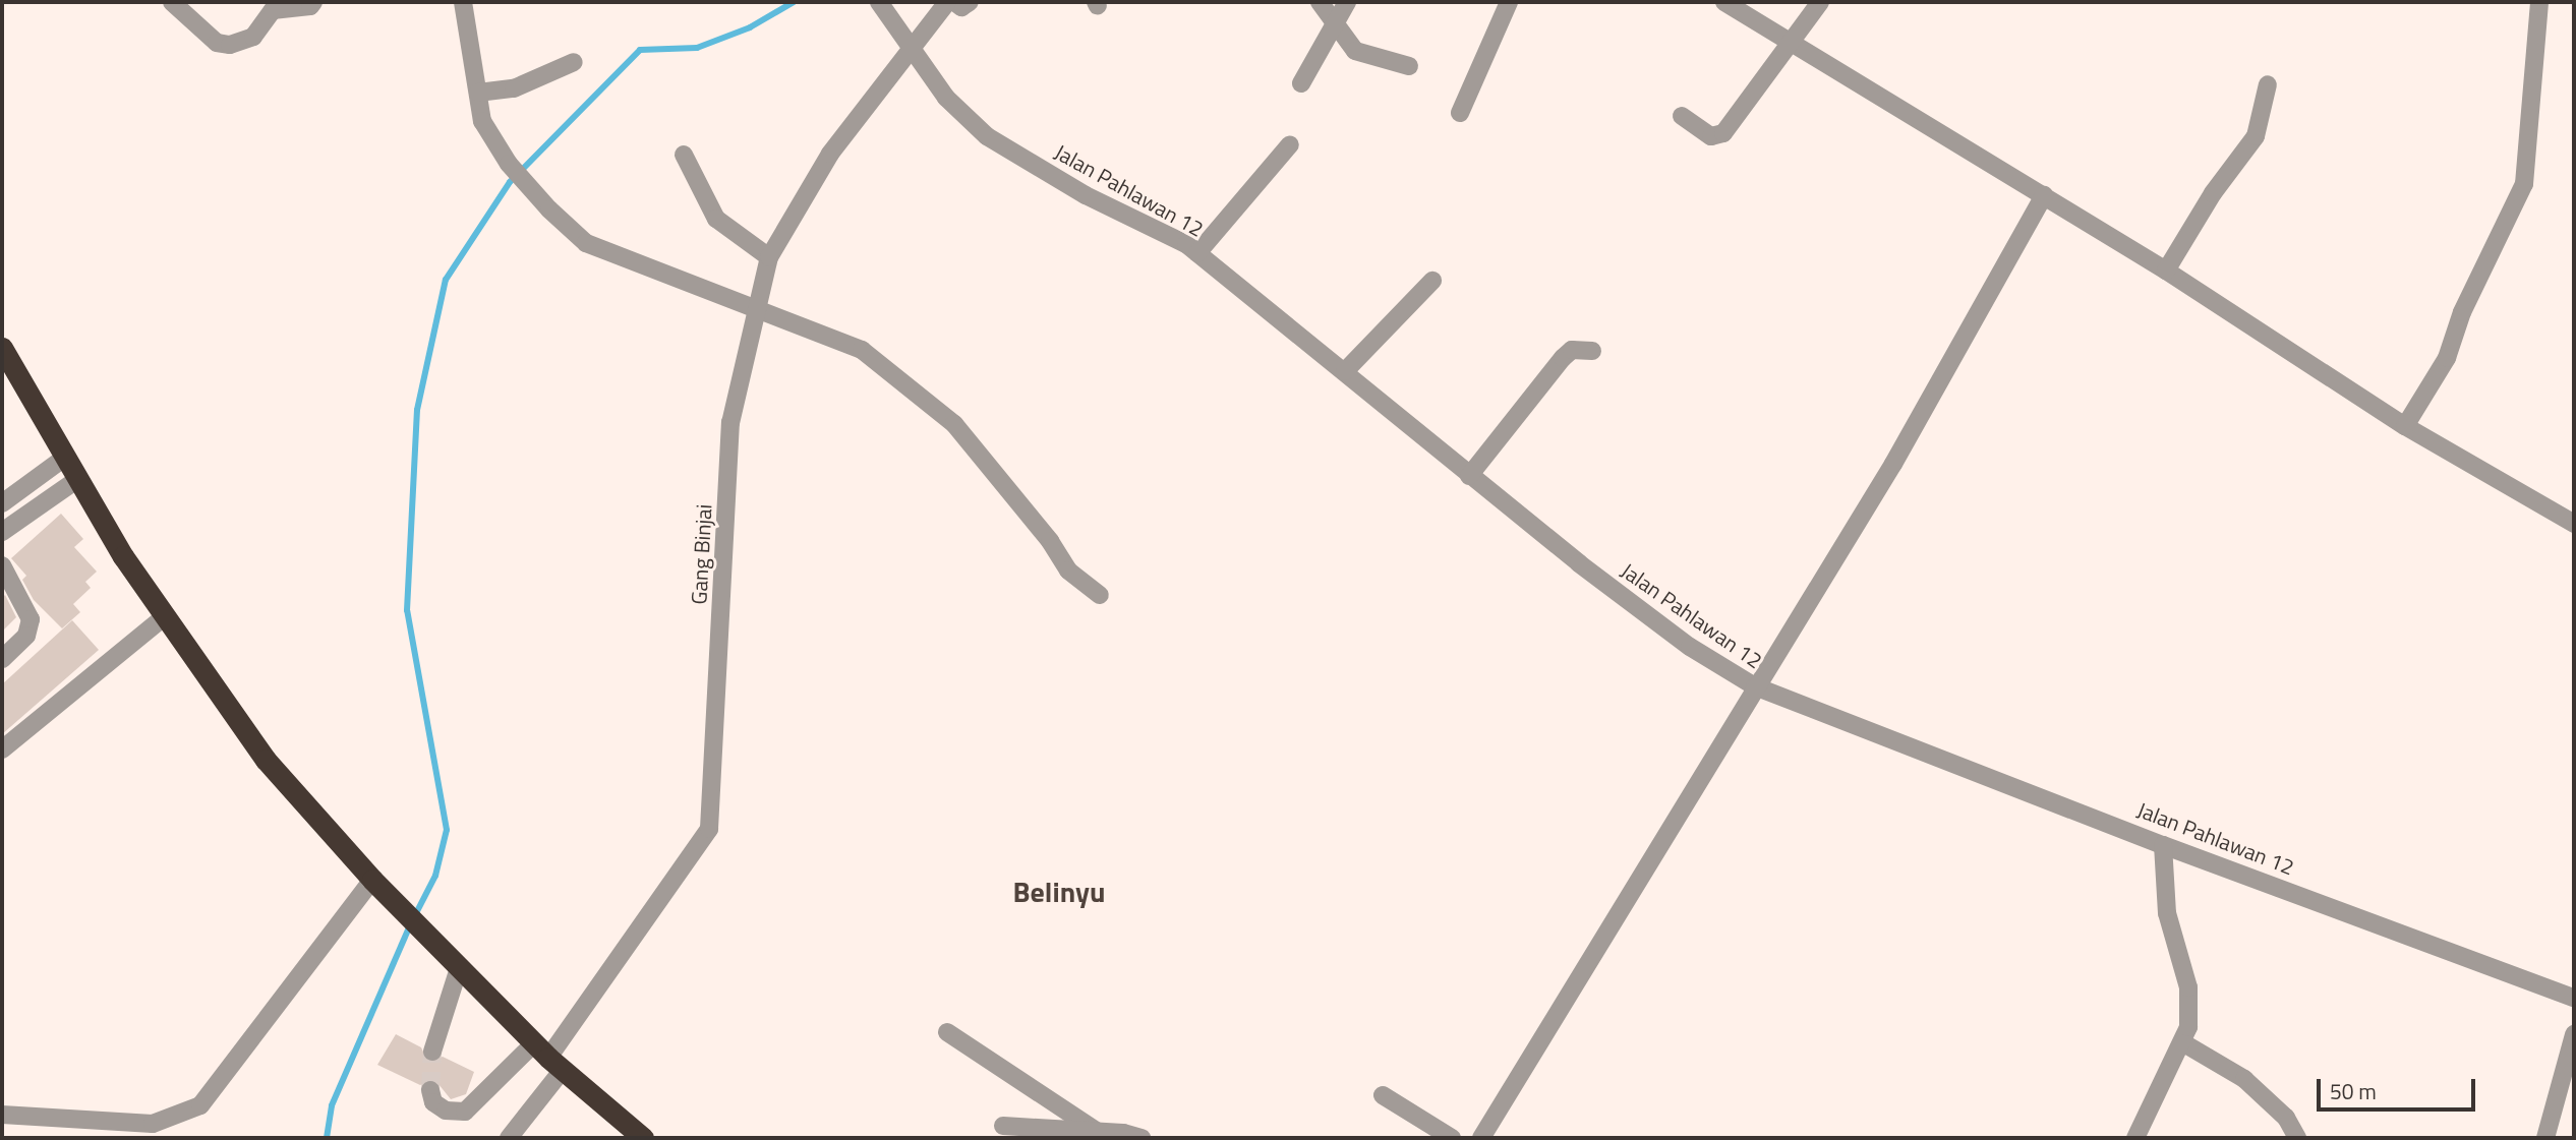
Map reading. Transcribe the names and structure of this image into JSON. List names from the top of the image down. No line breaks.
{"streets":{"street":["Jalan Pahlawan 12","Gang Binjai"]},"crossings":[["Jalan Pahlawan 12","Gang Binjai"]],"districts":["Belinyu"],"scale_bar":"50 m"}
